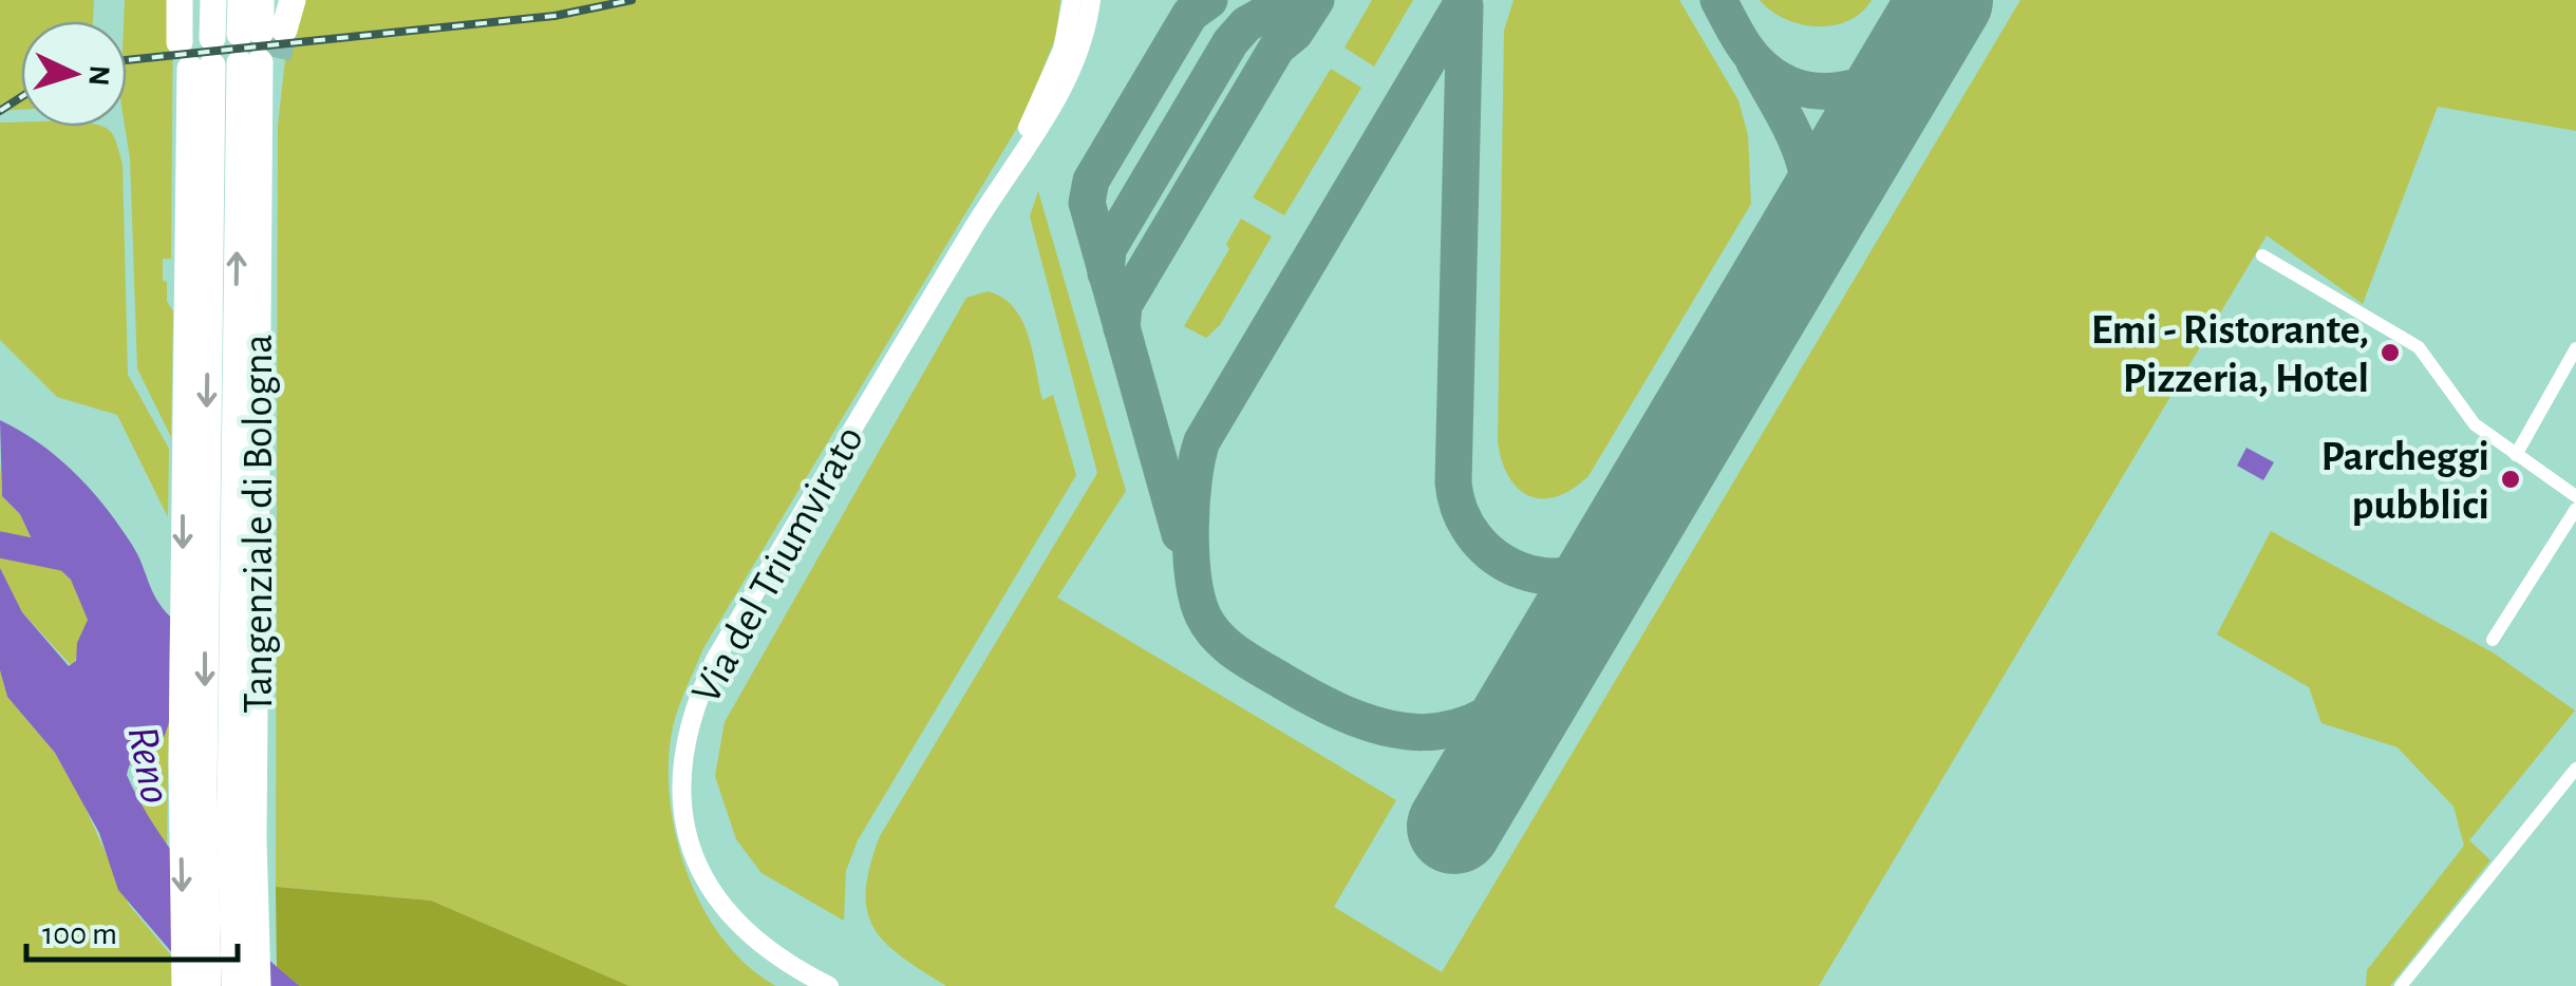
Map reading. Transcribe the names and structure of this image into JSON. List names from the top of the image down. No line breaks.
{"streets":{"highway":["Tangenziale di Bologna"],"street":["Via del Triumvirato"]},"water":["Reno"],"places":["Emi - Ristorante, Pizzeria, Hotel","Parcheggi pubblici"],"scale_bar":"100 m","north":"right"}
